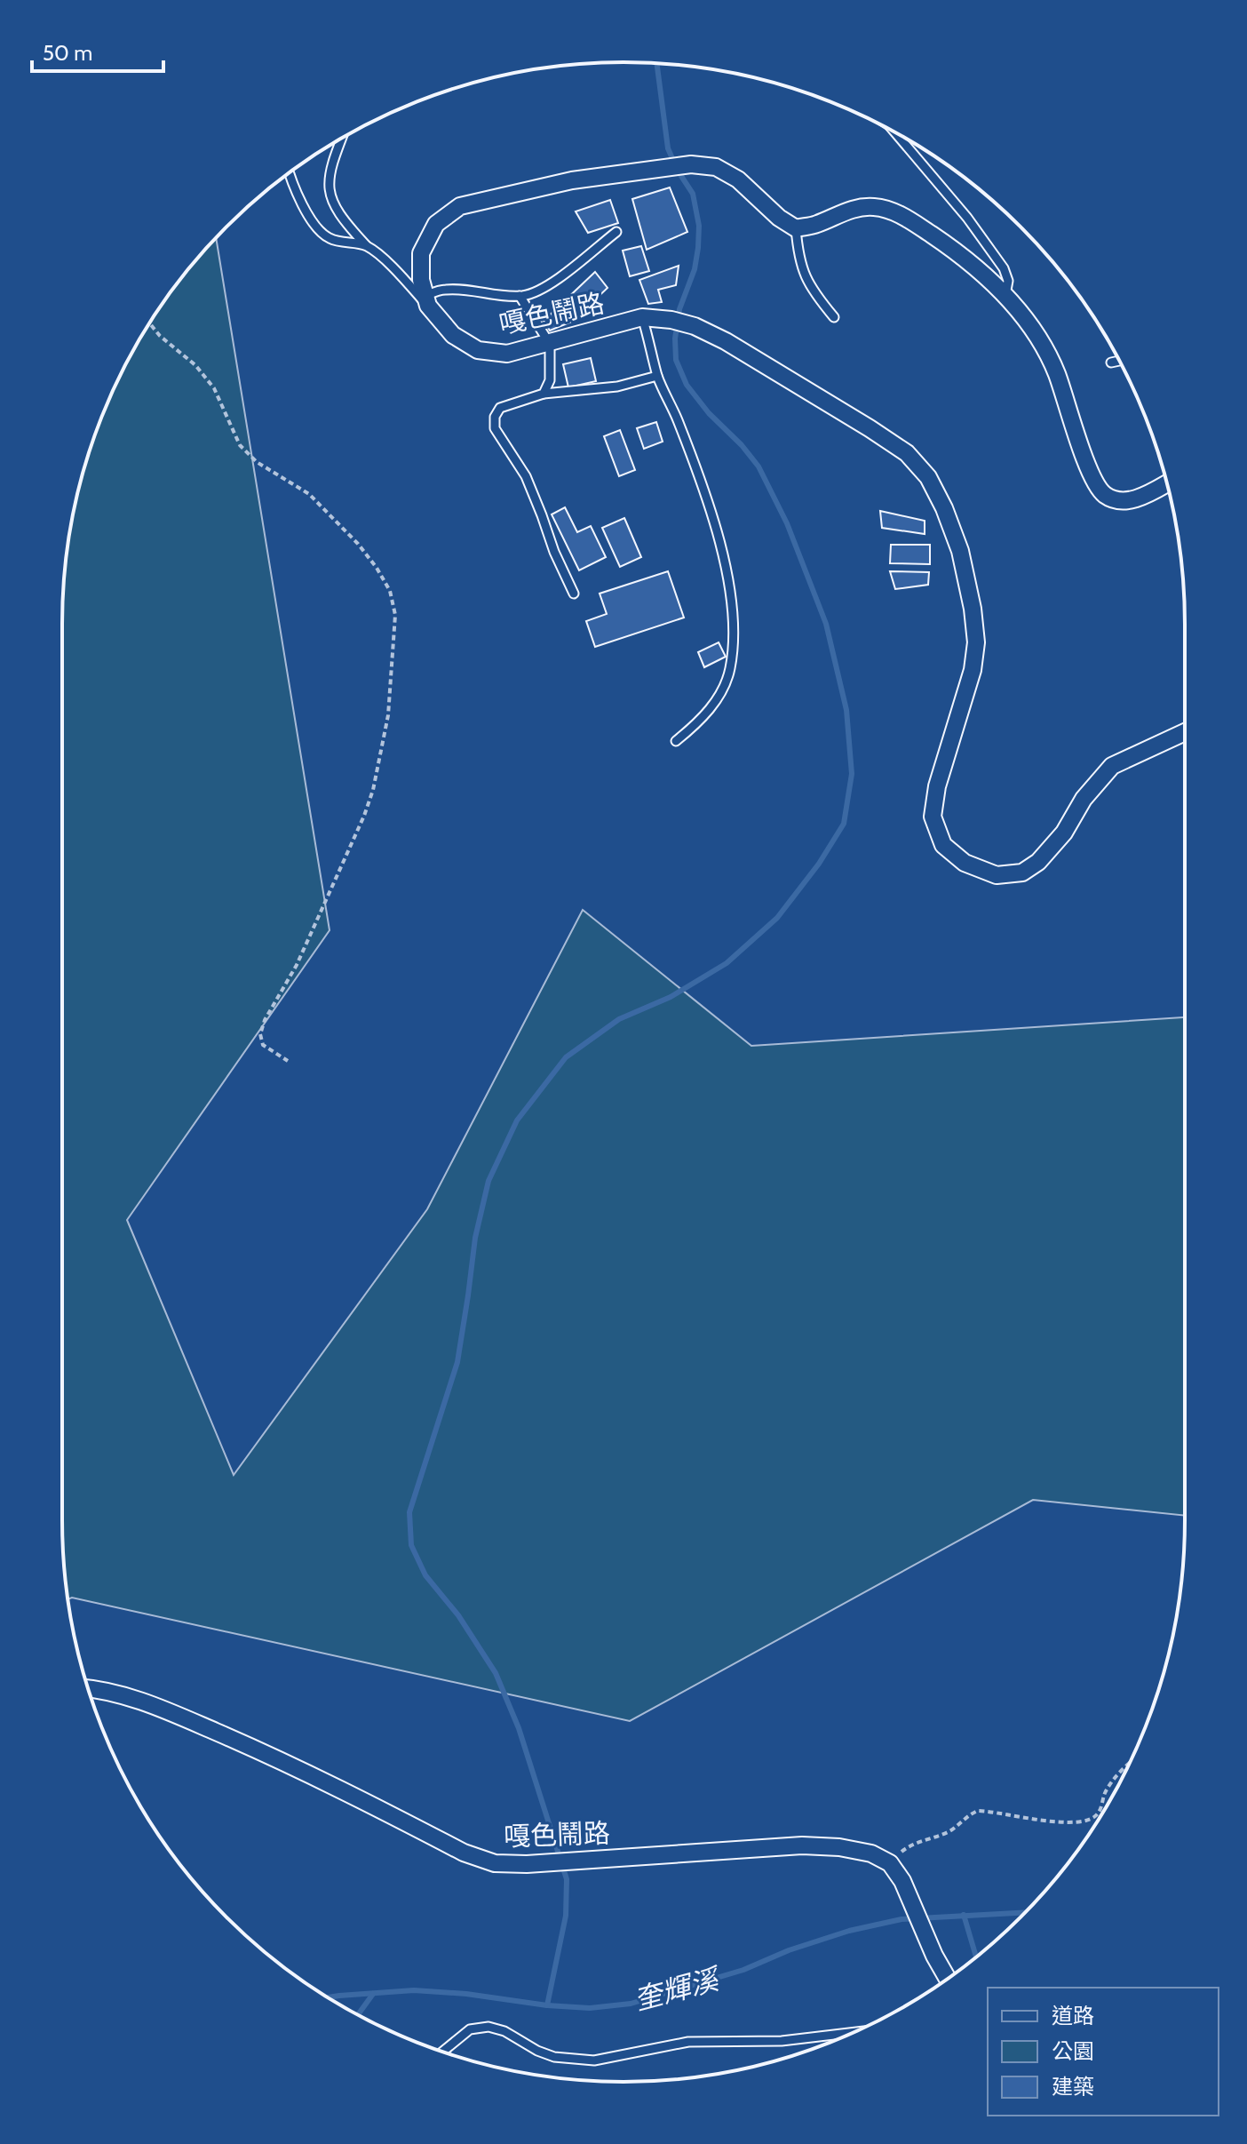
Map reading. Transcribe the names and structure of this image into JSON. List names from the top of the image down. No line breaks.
{"streets":{"street":["嘎色鬧路"]},"water":["奎輝溪"],"legend":["道路","公園","建築"],"scale_bar":"50 m"}
